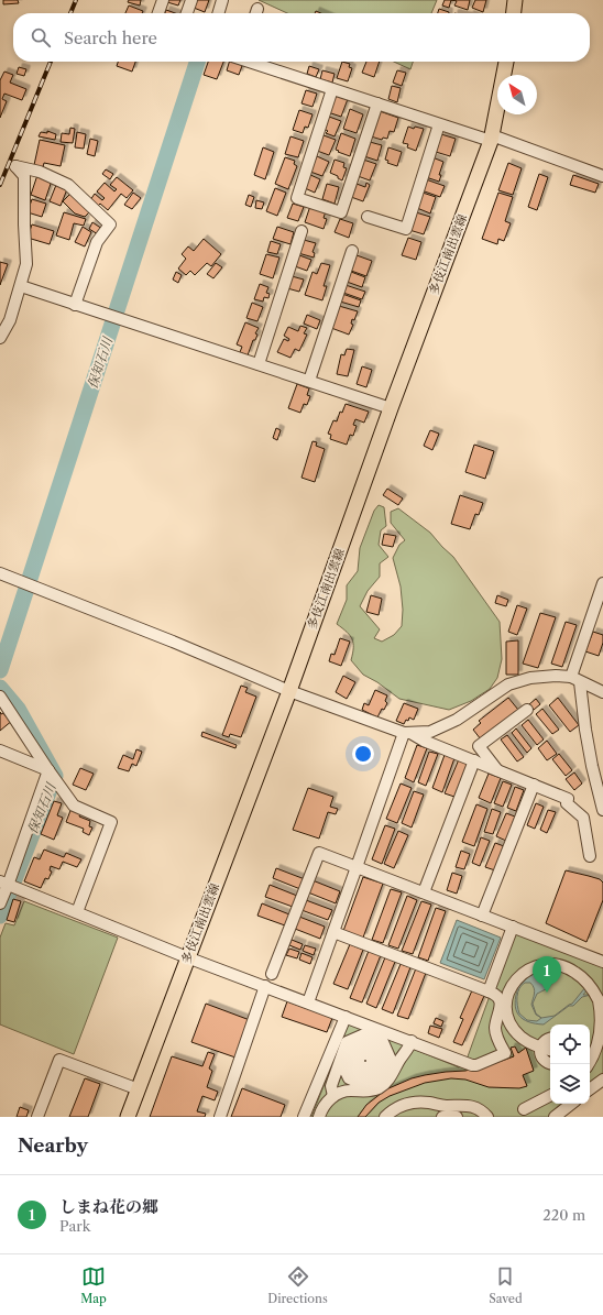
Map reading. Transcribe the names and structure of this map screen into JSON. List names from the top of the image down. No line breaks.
{"streets":{"main road":["多伎江南出雲線"]},"water":["保知石川"],"north":"top left","page":{"search":"Search here","pins":"1","heading":"Nearby","list":[{"mark":"1","name":"しまね花の郷","note":"Park","value":"220 m"}],"nav":["Map","Directions","Saved"]}}
